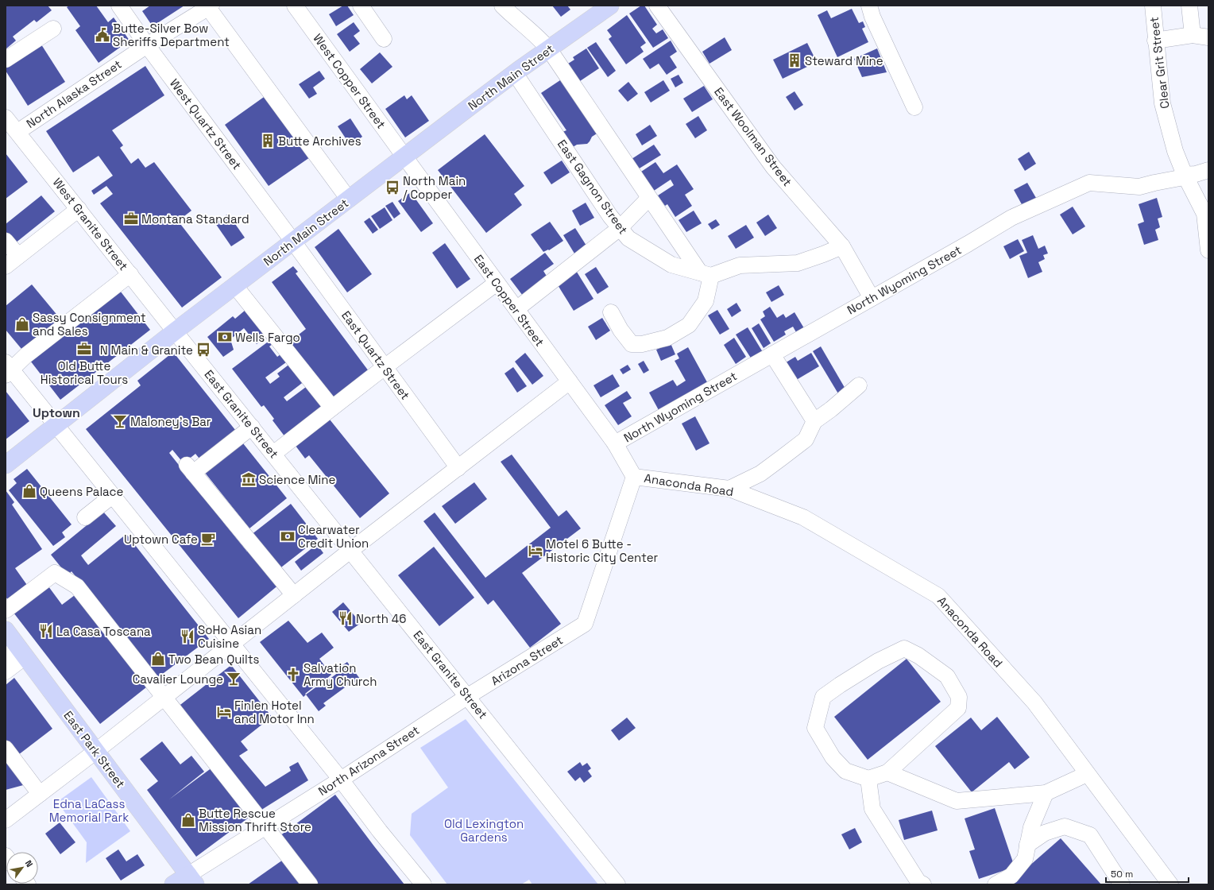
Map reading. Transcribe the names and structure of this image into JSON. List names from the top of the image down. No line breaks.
{"streets":{"main road":["North Main Street","East Park Street"],"street":["Clear Grit Street","West Copper Street","North Alaska Street","West Quartz Street","East Woolman Street","East Gagnon Street","West Granite Street","North Wyoming Street","East Copper Street","East Quartz Street","East Granite Street","Anaconda Road","Arizona Street","North Arizona Street"]},"crossings":[["Clear Grit Street","North Wyoming Street"],["North Main Street","West Copper Street"],["North Main Street","West Quartz Street"],["North Main Street","East Gagnon Street"],["North Main Street","West Granite Street"],["North Main Street","East Copper Street"],["North Main Street","East Quartz Street"],["North Main Street","East Granite Street"],["West Copper Street","East Copper Street"],["North Alaska Street","West Quartz Street"],["North Alaska Street","West Granite Street"],["West Quartz Street","East Quartz Street"],["East Woolman Street","North Wyoming Street"],["West Granite Street","East Granite Street"],["North Wyoming Street","East Copper Street"],["East Copper Street","Anaconda Road"],["East Copper Street","Arizona Street"],["East Granite Street","Arizona Street"],["East Granite Street","North Arizona Street"],["Anaconda Road","Arizona Street"],["Arizona Street","North Arizona Street"],["East Park Street","North Arizona Street"]],"districts":["Uptown"],"parks":["Edna LaCass Memorial Park","Old Lexington Gardens"],"places":{"public building":["Butte-Silver Bow Sheriffs Department"],"building":["Steward Mine","Butte Archives"],"bus stop":["North Main / Copper","N Main & Granite"],"office":["Montana Standard","Old Butte Historical Tours"],"shop":["Sassy Consignment and Sales","Queens Palace","Two Bean Quilts","Butte Rescue Mission Thrift Store"],"bank":["Wells Fargo","Clearwater Credit Union"],"bar":["Maloney's Bar","Cavalier Lounge"],"museum":["Science Mine"],"cafe":["Uptown Cafe"],"hotel":["Motel 6 Butte - Historic City Center","Finlen Hotel and Motor Inn"],"restaurant":["North 46","La Casa Toscana","SoHo Asian Cuisine"],"church":["Salvation Army Church"]},"scale_bar":"50 m","north":"top right"}
